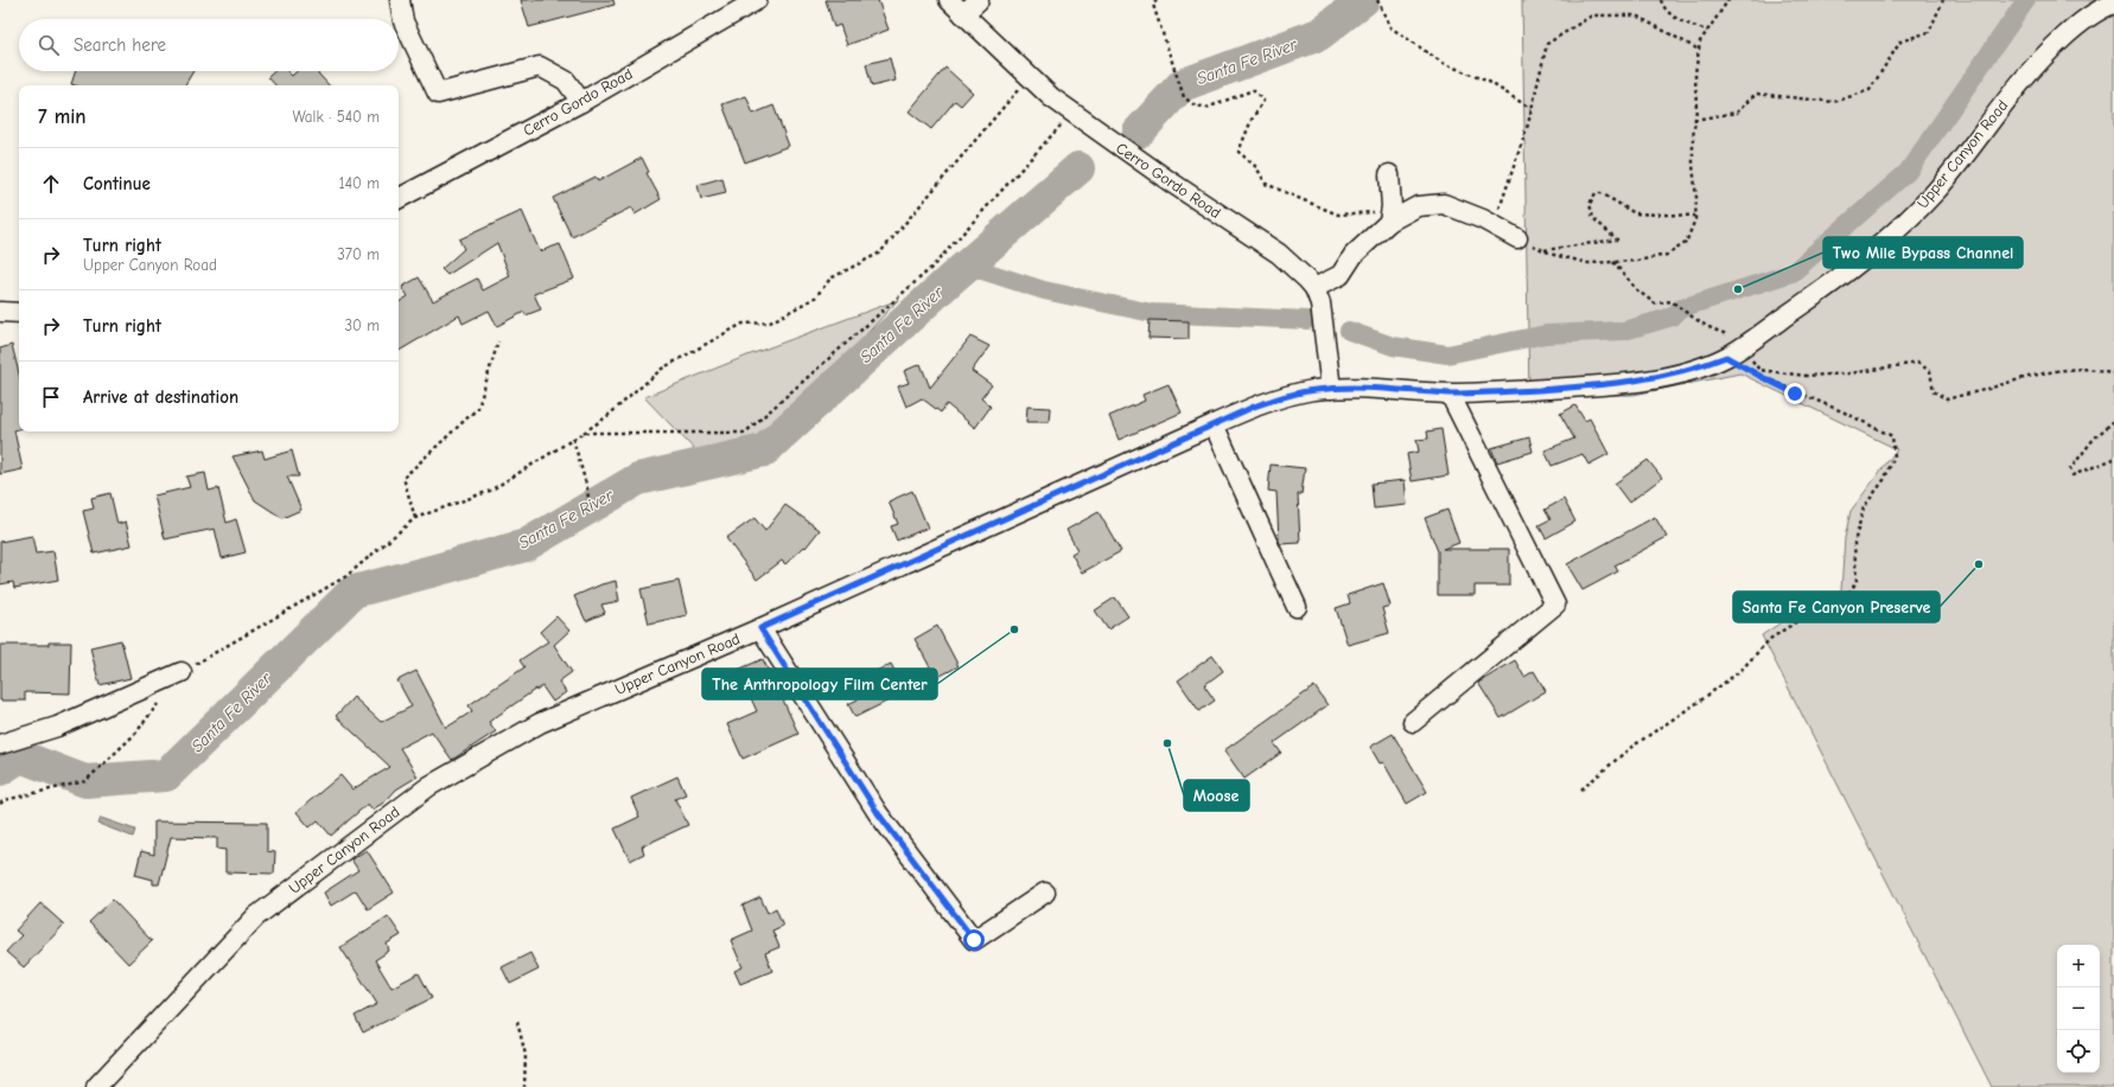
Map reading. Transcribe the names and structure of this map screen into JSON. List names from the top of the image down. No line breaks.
{"streets":{"street":["Cerro Gordo Road","Upper Canyon Road"]},"water":["Santa Fe River"],"places":["Two Mile Bypass Channel","Santa Fe Canyon Preserve","The Anthropology Film Center","Moose"],"page":{"search":"Search here","heading":["7 min","Walk · 540 m"],"list":[["Continue","140 m"],["Turn right","Upper Canyon Road","370 m"],["Turn right","30 m"],"Arrive at destination"],"map_buttons":["+","−"]}}
